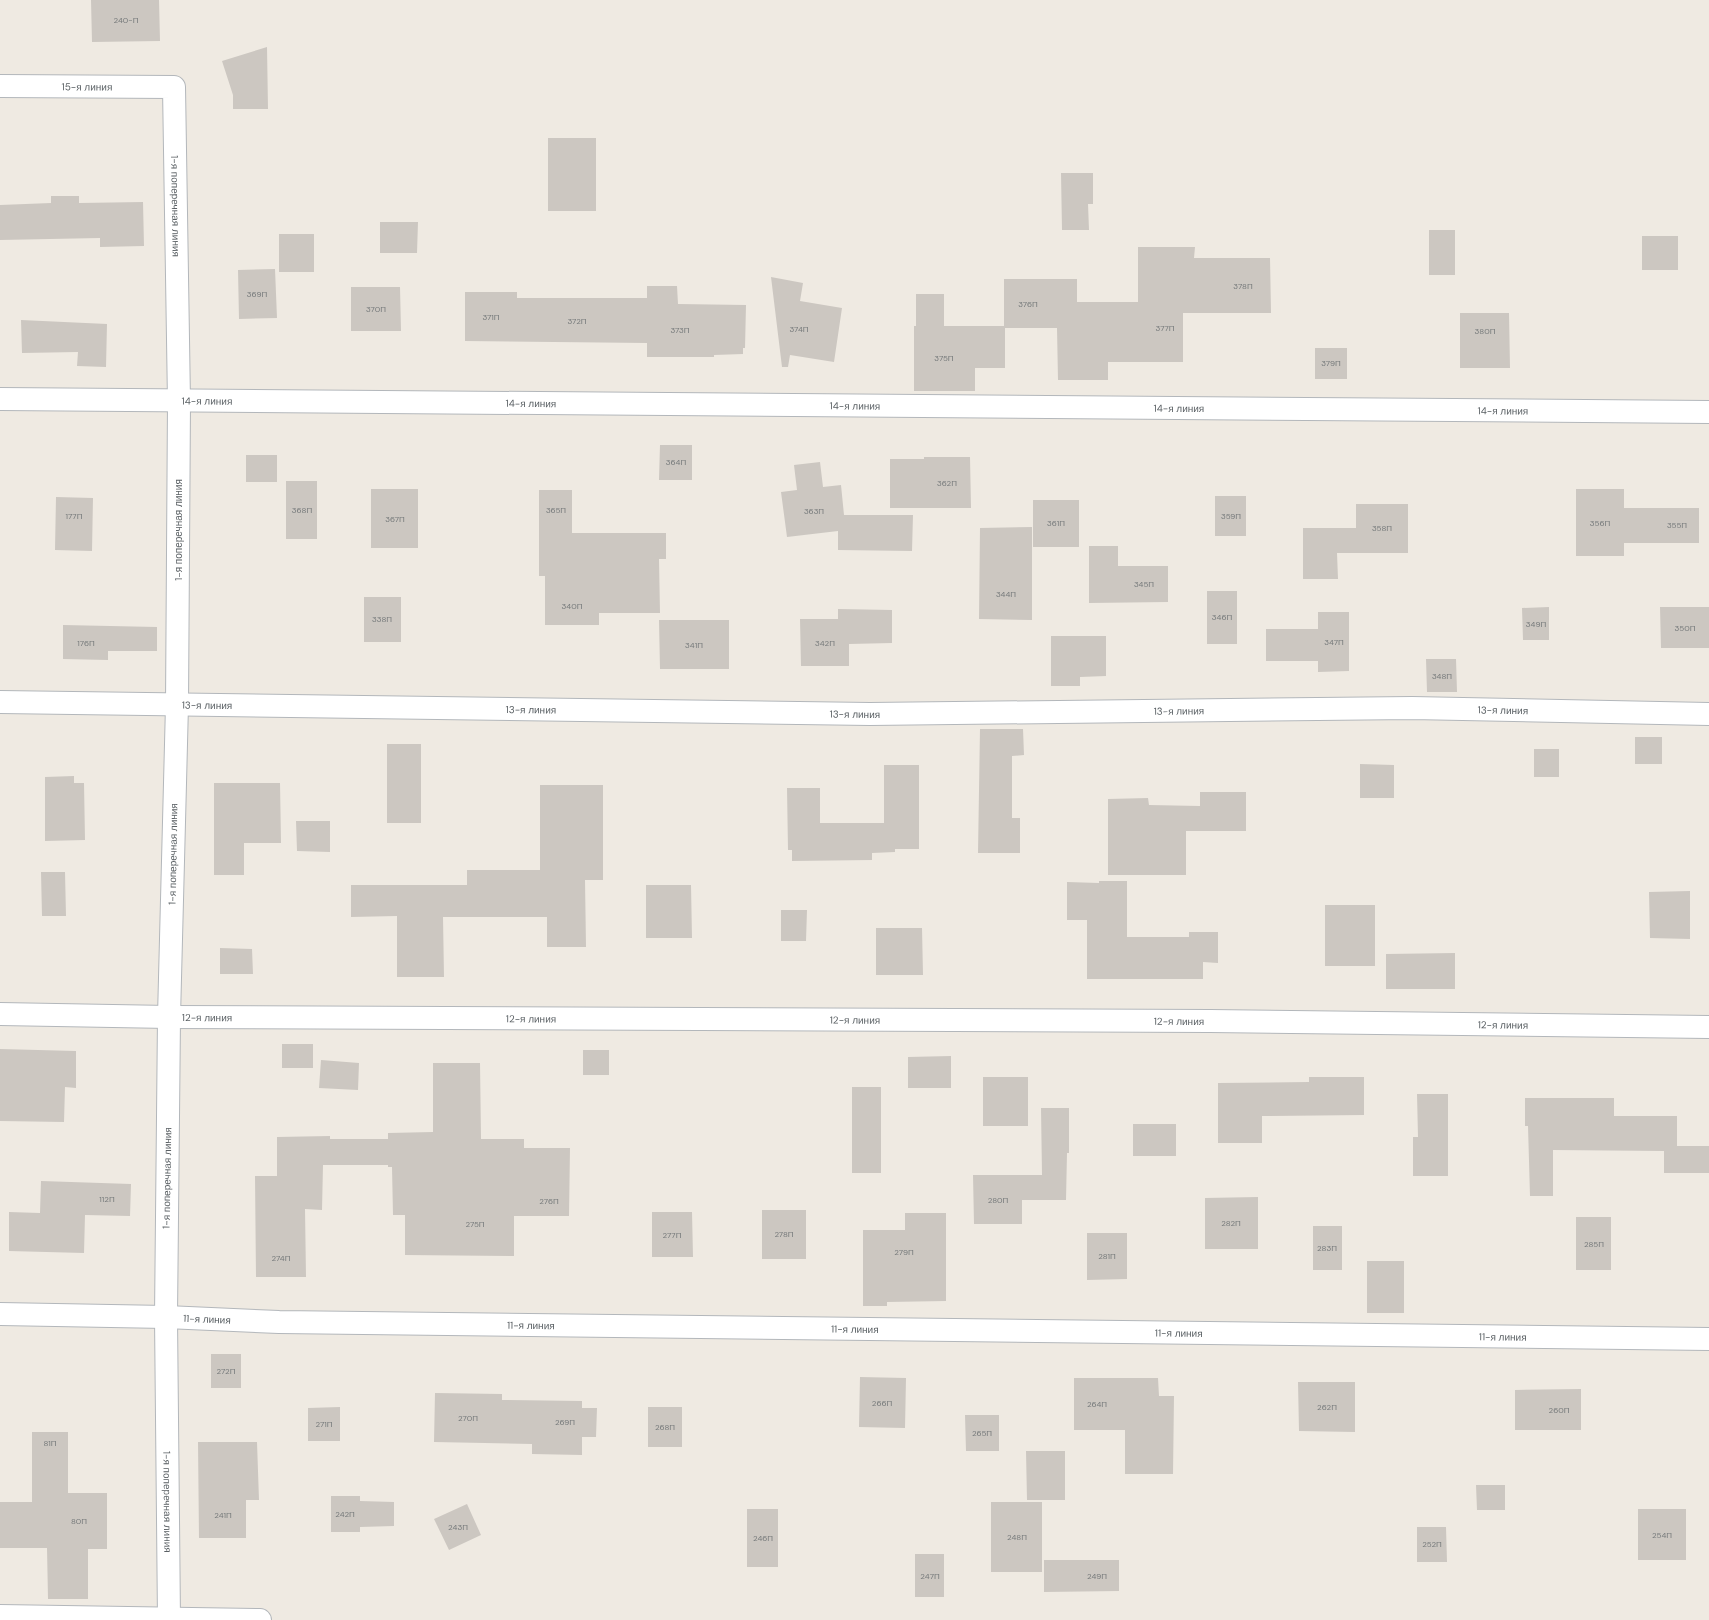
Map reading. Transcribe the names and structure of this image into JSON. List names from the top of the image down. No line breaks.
{"streets":{"street":["15-я линия","1-я поперечная линия","14-я линия","13-я линия","12-я линия","11-я линия"]},"crossings":[["15-я линия","1-я поперечная линия"],["1-я поперечная линия","14-я линия"],["1-я поперечная линия","13-я линия"],["1-я поперечная линия","12-я линия"],["1-я поперечная линия","11-я линия"]],"house_numbers":["240-П","378П","369П","376П","370П","371П","372П","377П","374П","373П","380П","375П","379П","364П","362П","368П","365П","363П","177П","359П","367П","361П","356П","355П","358П","345П","344П","340П","346П","338П","349П","350П","347П","176П","342П","341П","348П","112П","280П","276П","282П","275П","278П","277П","285П","283П","279П","281П","274П","272П","266П","264П","262П","260П","270П","269П","271П","268П","265П","81П","242П","241П","80П","243П","254П","248П","246П","252П","247П","249П"]}
